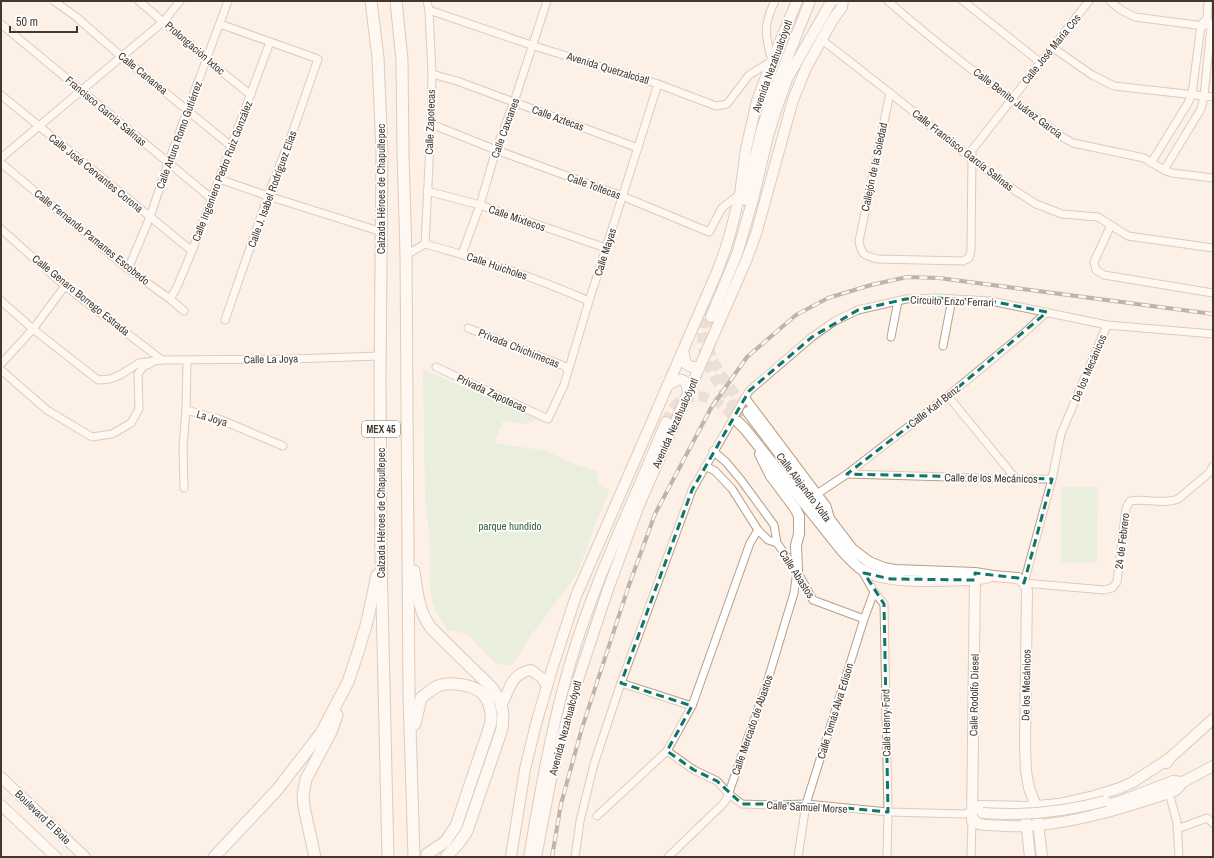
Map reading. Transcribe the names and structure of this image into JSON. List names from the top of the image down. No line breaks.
{"streets":{"main road":["Avenida Nezahualcóyotl","Calzada Héroes de Chapultepec","De los Mecánicos","MEX 45","Calle Alejandro Volta","Calle Rodolfo Diesel","Calle Samuel Morse","Boulevard El Bote"],"street":["Prolongación Ixtoc","Calle José María Cos","Avenida Quetzalcóatl","Calle Cananea","Calle Benito Juárez García","Francisco Garcia Salinas","Calle Aztecas","Calle Zapotecas","Calle Caxcanes","Calle Arturo Romo Gutiérrez","Calle Francisco García Salinas","Callejón de la Soledad","Calle Ingeniero Pedro Ruiz González","Calle José Cervantes Corona","Calle Toltecas","Calle J. Isabel Rodríguez Elías","Calle Mixtecos","Calle Fernando Pamanes Escobedo","Calle Mayas","Calle Huicholes","Calle Genaro Borrego Estrada","Circuito Enzo Ferrari","Privada Chichimecas","Calle La Joya","Privada Zapotecas","Calle Karl Benz","La Joya","Calle de los Mecánicos","24 de Febrero","Calle Abastos","Calle Tomás Alva Edison","Calle Henry Ford","Calle Mercado de Abastos"]},"crossings":[["Prolongación Ixtoc","Calle Arturo Romo Gutiérrez"],["Prolongación Ixtoc","Calle Ingeniero Pedro Ruiz González"],["Calle José María Cos","Calle Benito Juárez García"],["Calle José María Cos","Calle Francisco García Salinas"],["Calle José María Cos","Callejón de la Soledad"],["Avenida Nezahualcóyotl","Avenida Quetzalcóatl"],["Avenida Nezahualcóyotl","Calle Francisco García Salinas"],["Avenida Nezahualcóyotl","Calle Toltecas"],["Avenida Quetzalcóatl","Calle Zapotecas"],["Avenida Quetzalcóatl","Calle Caxcanes"],["Avenida Quetzalcóatl","Calle Mayas"],["Calle Cananea","Calle Arturo Romo Gutiérrez"],["Calle Cananea","Calle Ingeniero Pedro Ruiz González"],["Francisco Garcia Salinas","Calle Arturo Romo Gutiérrez"],["Francisco Garcia Salinas","Calle Ingeniero Pedro Ruiz González"],["Calle Aztecas","Calle Zapotecas"],["Calle Aztecas","Calle Caxcanes"],["Calle Aztecas","Calle Mayas"],["Calle Zapotecas","Calle Toltecas"],["Calle Zapotecas","Calle Mixtecos"],["Calle Zapotecas","Calle Huicholes"],["Calle Caxcanes","Calle Toltecas"],["Calle Caxcanes","Calle Mixtecos"],["Calle Caxcanes","Calle Huicholes"],["Calle Arturo Romo Gutiérrez","Calle José Cervantes Corona"],["Calle Arturo Romo Gutiérrez","Calle Fernando Pamanes Escobedo"],["Calle Francisco García Salinas","Callejón de la Soledad"],["Calle Ingeniero Pedro Ruiz González","Calle José Cervantes Corona"],["Calle Ingeniero Pedro Ruiz González","Calle J. Isabel Rodríguez Elías"],["Calle Ingeniero Pedro Ruiz González","Calle Fernando Pamanes Escobedo"],["Calle Toltecas","Calle Mayas"],["Calzada Héroes de Chapultepec","Calle La Joya"],["Calle Mixtecos","Calle Mayas"],["Calle Mayas","Calle Huicholes"],["Calle Mayas","Privada Chichimecas"],["Calle Mayas","Privada Zapotecas"],["Calle Genaro Borrego Estrada","Calle La Joya"],["Circuito Enzo Ferrari","De los Mecánicos"],["Circuito Enzo Ferrari","Calle Karl Benz"],["Circuito Enzo Ferrari","Calle Abastos"],["Calle La Joya","La Joya"],["De los Mecánicos","Calle de los Mecánicos"],["De los Mecánicos","Calle Alejandro Volta"],["Calle Karl Benz","Calle de los Mecánicos"],["Calle de los Mecánicos","Calle Alejandro Volta"],["Calle Alejandro Volta","24 de Febrero"],["Calle Alejandro Volta","Calle Rodolfo Diesel"],["Calle Abastos","Calle Tomás Alva Edison"],["Calle Abastos","Calle Mercado de Abastos"],["Calle Rodolfo Diesel","Calle Samuel Morse"],["Calle Tomás Alva Edison","Calle Henry Ford"],["Calle Tomás Alva Edison","Calle Samuel Morse"],["Calle Henry Ford","Calle Samuel Morse"],["Calle Mercado de Abastos","Calle Samuel Morse"]],"parks":["parque hundido"],"scale_bar":"50 m"}
